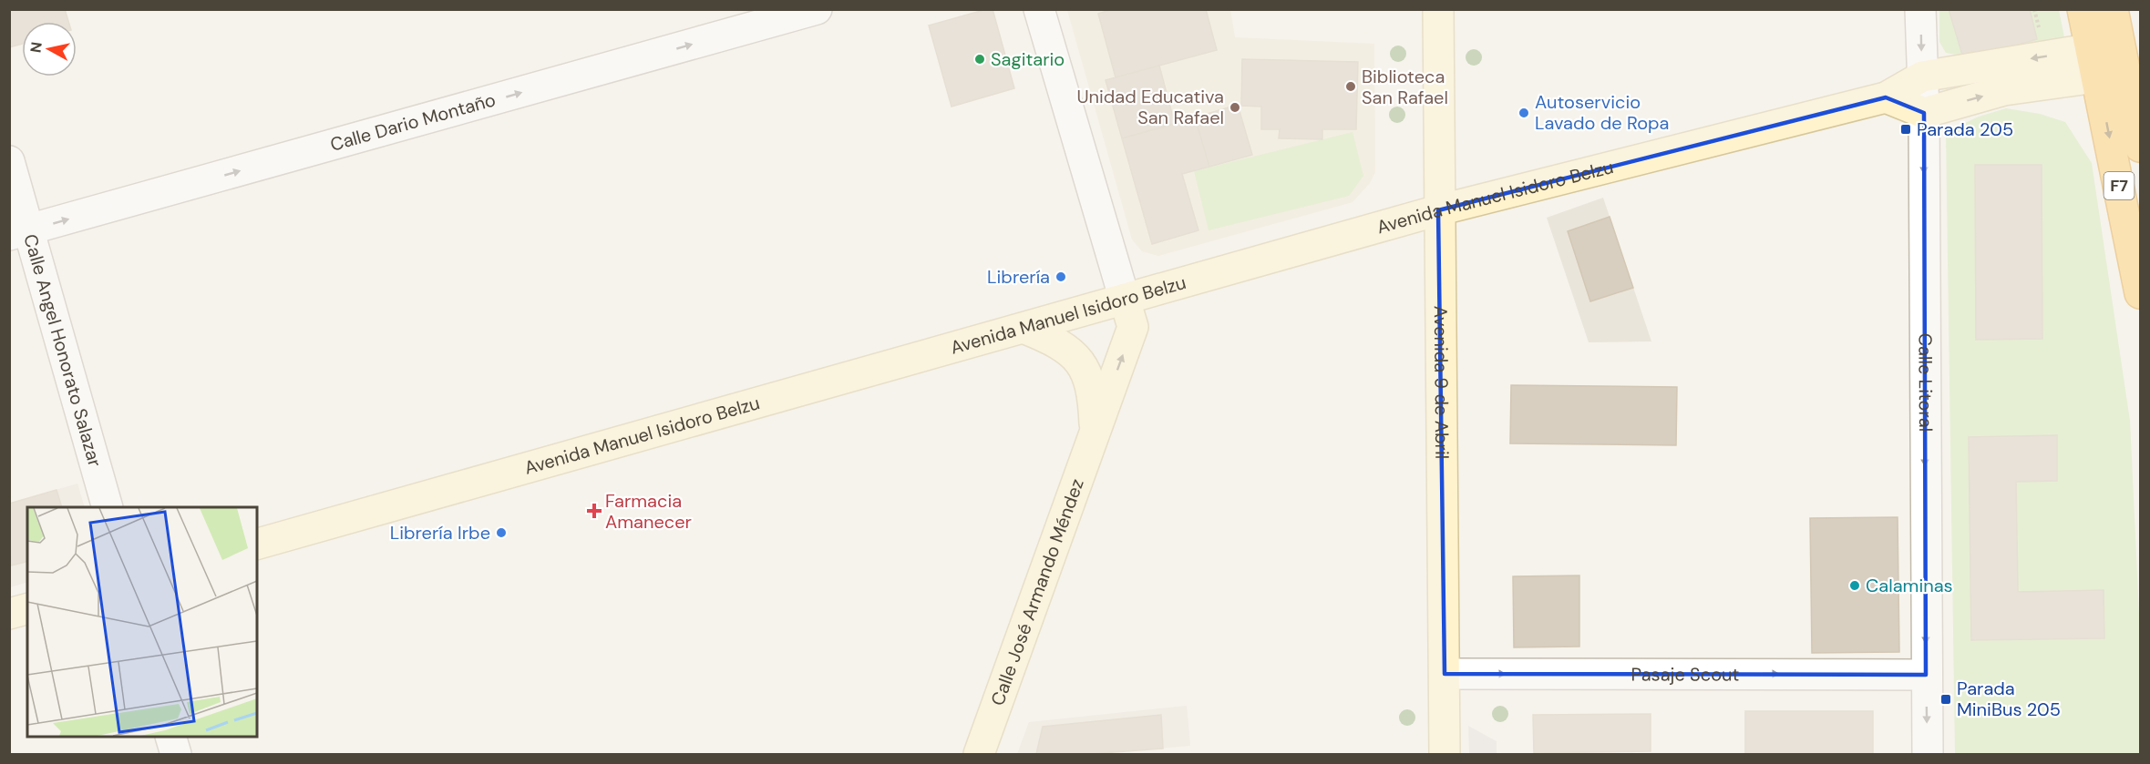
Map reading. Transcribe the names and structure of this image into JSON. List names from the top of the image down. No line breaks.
{"streets":{"highway":["F7"],"main road":["Avenida Manuel Isidoro Belzu","Avenida 9 de Abril","Calle José Armando Méndez"],"street":["Calle Dario Montaño","Calle Angel Honorato Salazar","Calle Litoral","Pasaje Scout"]},"crossings":[["Calle Dario Montaño","Calle Angel Honorato Salazar"],["F7","Avenida Manuel Isidoro Belzu"],["Avenida Manuel Isidoro Belzu","Calle Litoral"],["Avenida Manuel Isidoro Belzu","Avenida 9 de Abril"],["Avenida Manuel Isidoro Belzu","Calle José Armando Méndez"],["Calle Litoral","Pasaje Scout"],["Avenida 9 de Abril","Pasaje Scout"]],"one_way":["Calle Dario Montaño","Calle Litoral","Pasaje Scout"],"places":{"other":["Sagitario","Biblioteca San Rafael","Unidad Educativa San Rafael","Autoservicio Lavado de Ropa","Librería","Librería Irbe","Calaminas"],"transit":["Parada 205","Parada MiniBus 205"],"health":["Farmacia Amanecer"]},"north":"left"}
